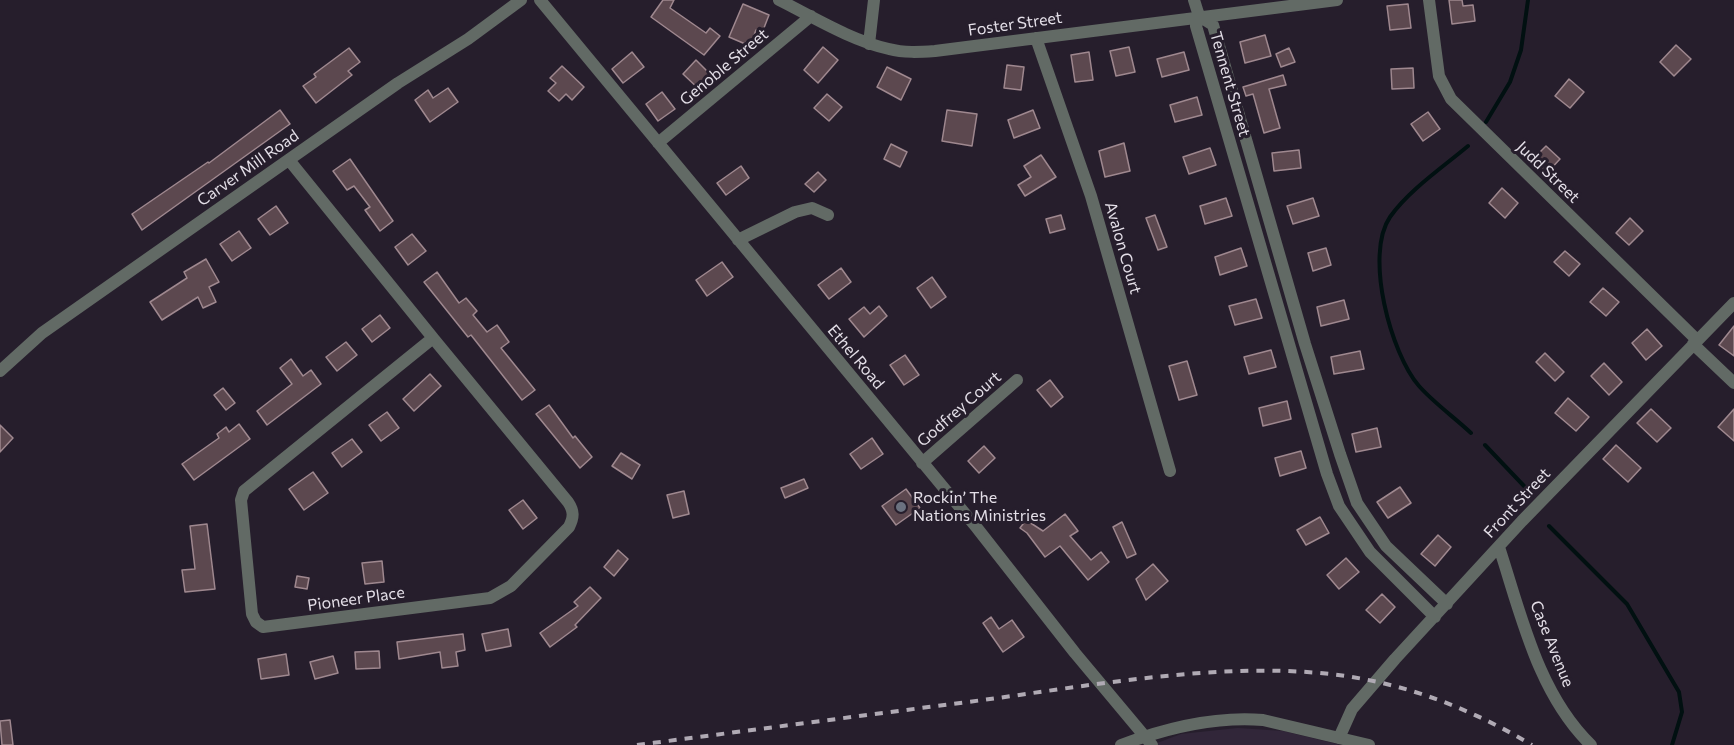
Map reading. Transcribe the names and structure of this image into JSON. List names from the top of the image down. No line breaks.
{"streets":{"street":["Foster Street","Genoble Street","Tennent Street","Carver Mill Road","Judd Street","Avalon Court","Ethel Road","Godfrey Court","Front Street","Pioneer Place","Case Avenue"]},"crossings":[["Foster Street","Genoble Street"],["Foster Street","Tennent Street"],["Foster Street","Avalon Court"],["Genoble Street","Ethel Road"],["Tennent Street","Front Street"],["Carver Mill Road","Pioneer Place"],["Judd Street","Front Street"],["Ethel Road","Godfrey Court"],["Front Street","Case Avenue"]],"places":["Rockin’ The Nations Ministries"]}
